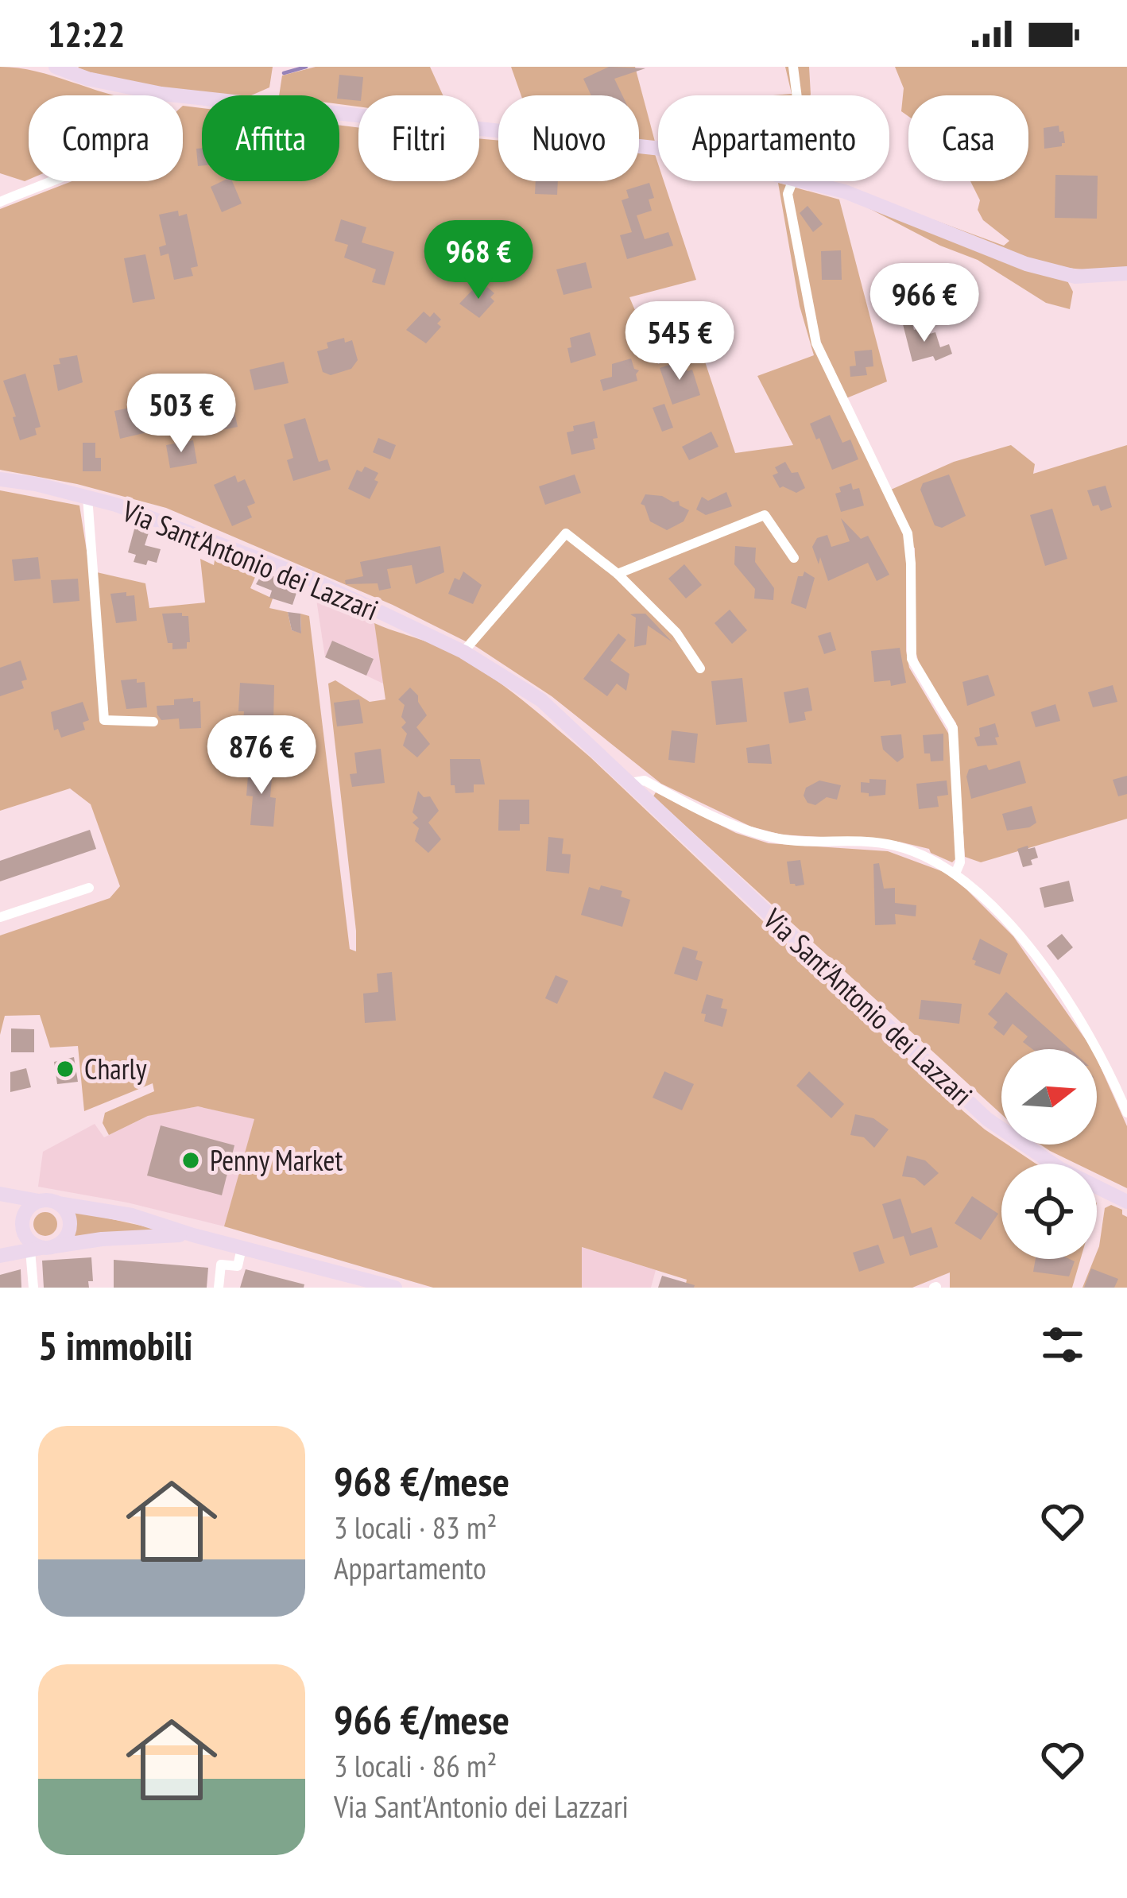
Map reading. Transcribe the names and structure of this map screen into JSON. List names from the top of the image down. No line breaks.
{"streets":{"street":["Via Sant'Antonio dei Lazzari"]},"places":["Charly","Penny Market"],"north":"right","page":{"status":"12:22","chip":["Compra","Affitta","Filtri","Nuovo","Appartamento","Casa"],"price":["968 €","966 €","545 €","503 €","876 €"],"heading":"5 immobili","list":[{"name":"968 €/mese","note":"3 locali · 83 m² · Appartamento"},{"name":"966 €/mese","note":"3 locali · 86 m² · Via Sant'Antonio dei Lazzari"}]}}
